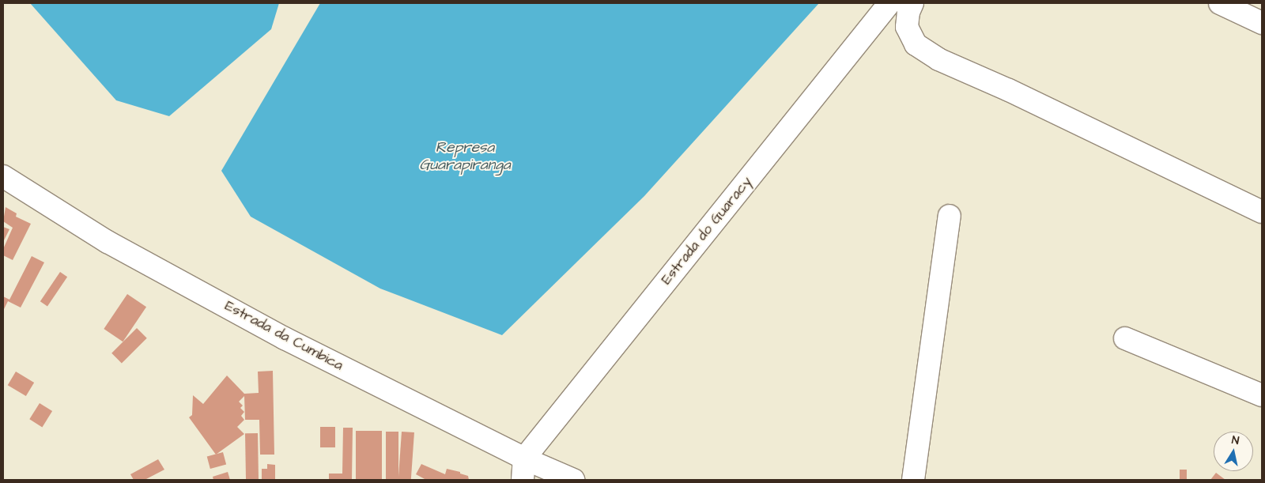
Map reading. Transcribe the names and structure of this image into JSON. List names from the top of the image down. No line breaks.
{"streets":{"street":["Estrada do Guaracy","Estrada da Cumbica"]},"crossings":[["Estrada do Guaracy","Estrada da Cumbica"]],"water":["Represa Guarapiranga"],"north":"top"}
